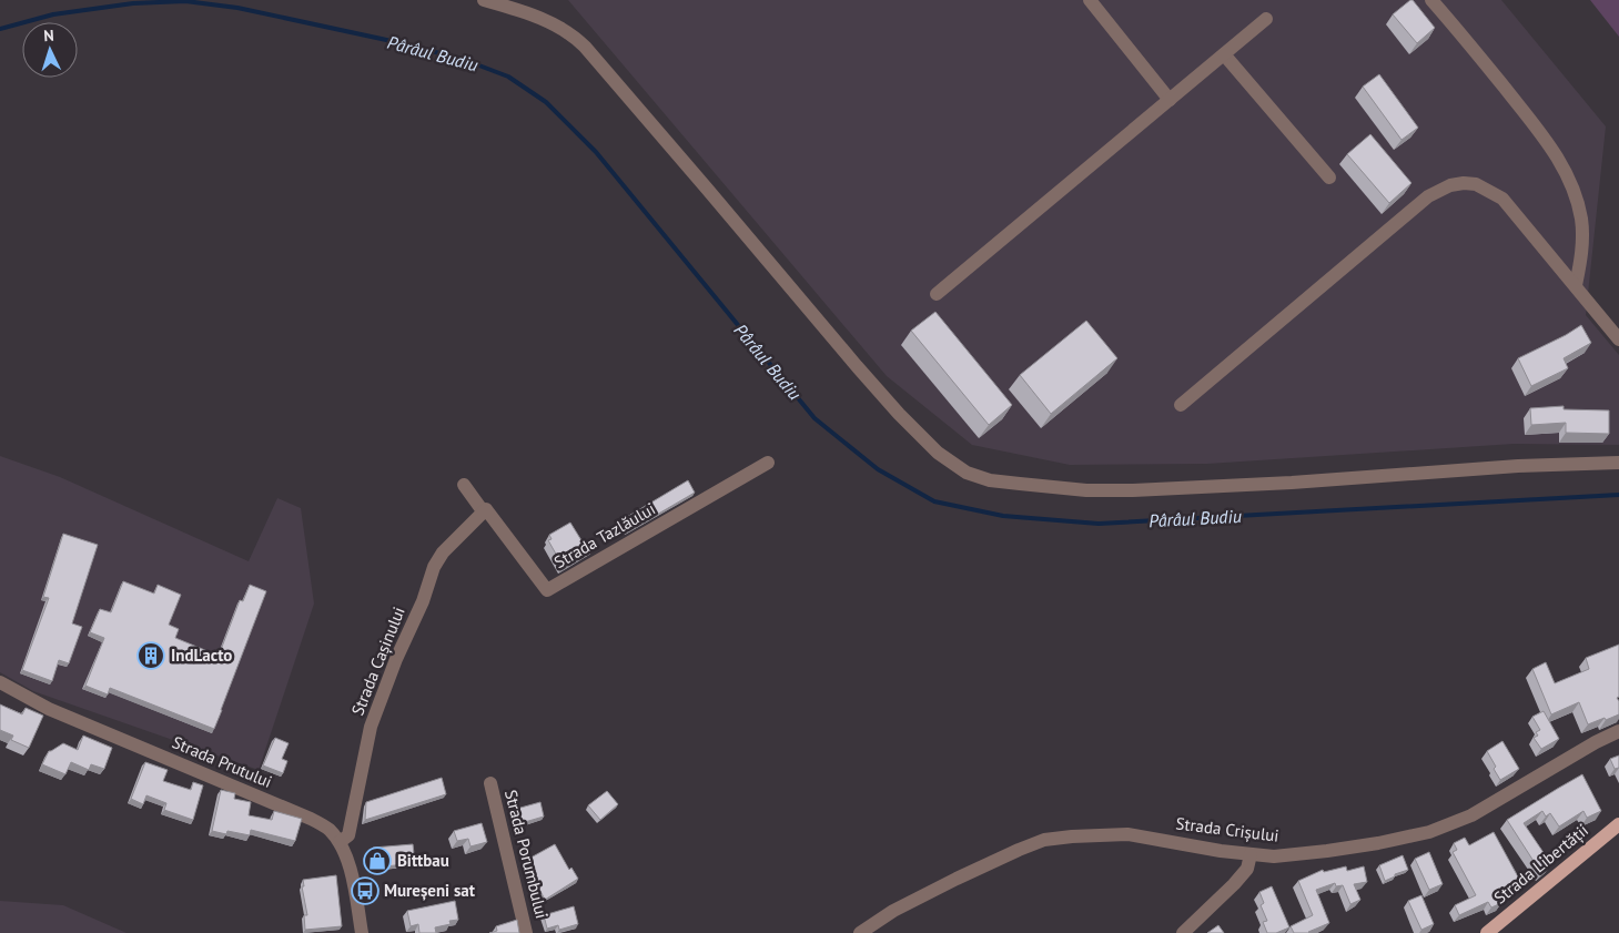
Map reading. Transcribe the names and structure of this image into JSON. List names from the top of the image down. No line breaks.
{"streets":{"main road":["Strada Libertății"],"street":["Strada Tazlăului","Strada Cașinului","Strada Prutului","Strada Crișului","Strada Porumbului"]},"crossings":[["Strada Tazlăului","Strada Cașinului"],["Strada Cașinului","Strada Prutului"]],"water":["Pârâul Budiu"],"places":{"building":["IndLacto"],"shop":["Bittbau"],"bus stop":["Mureșeni sat"]},"north":"top"}
